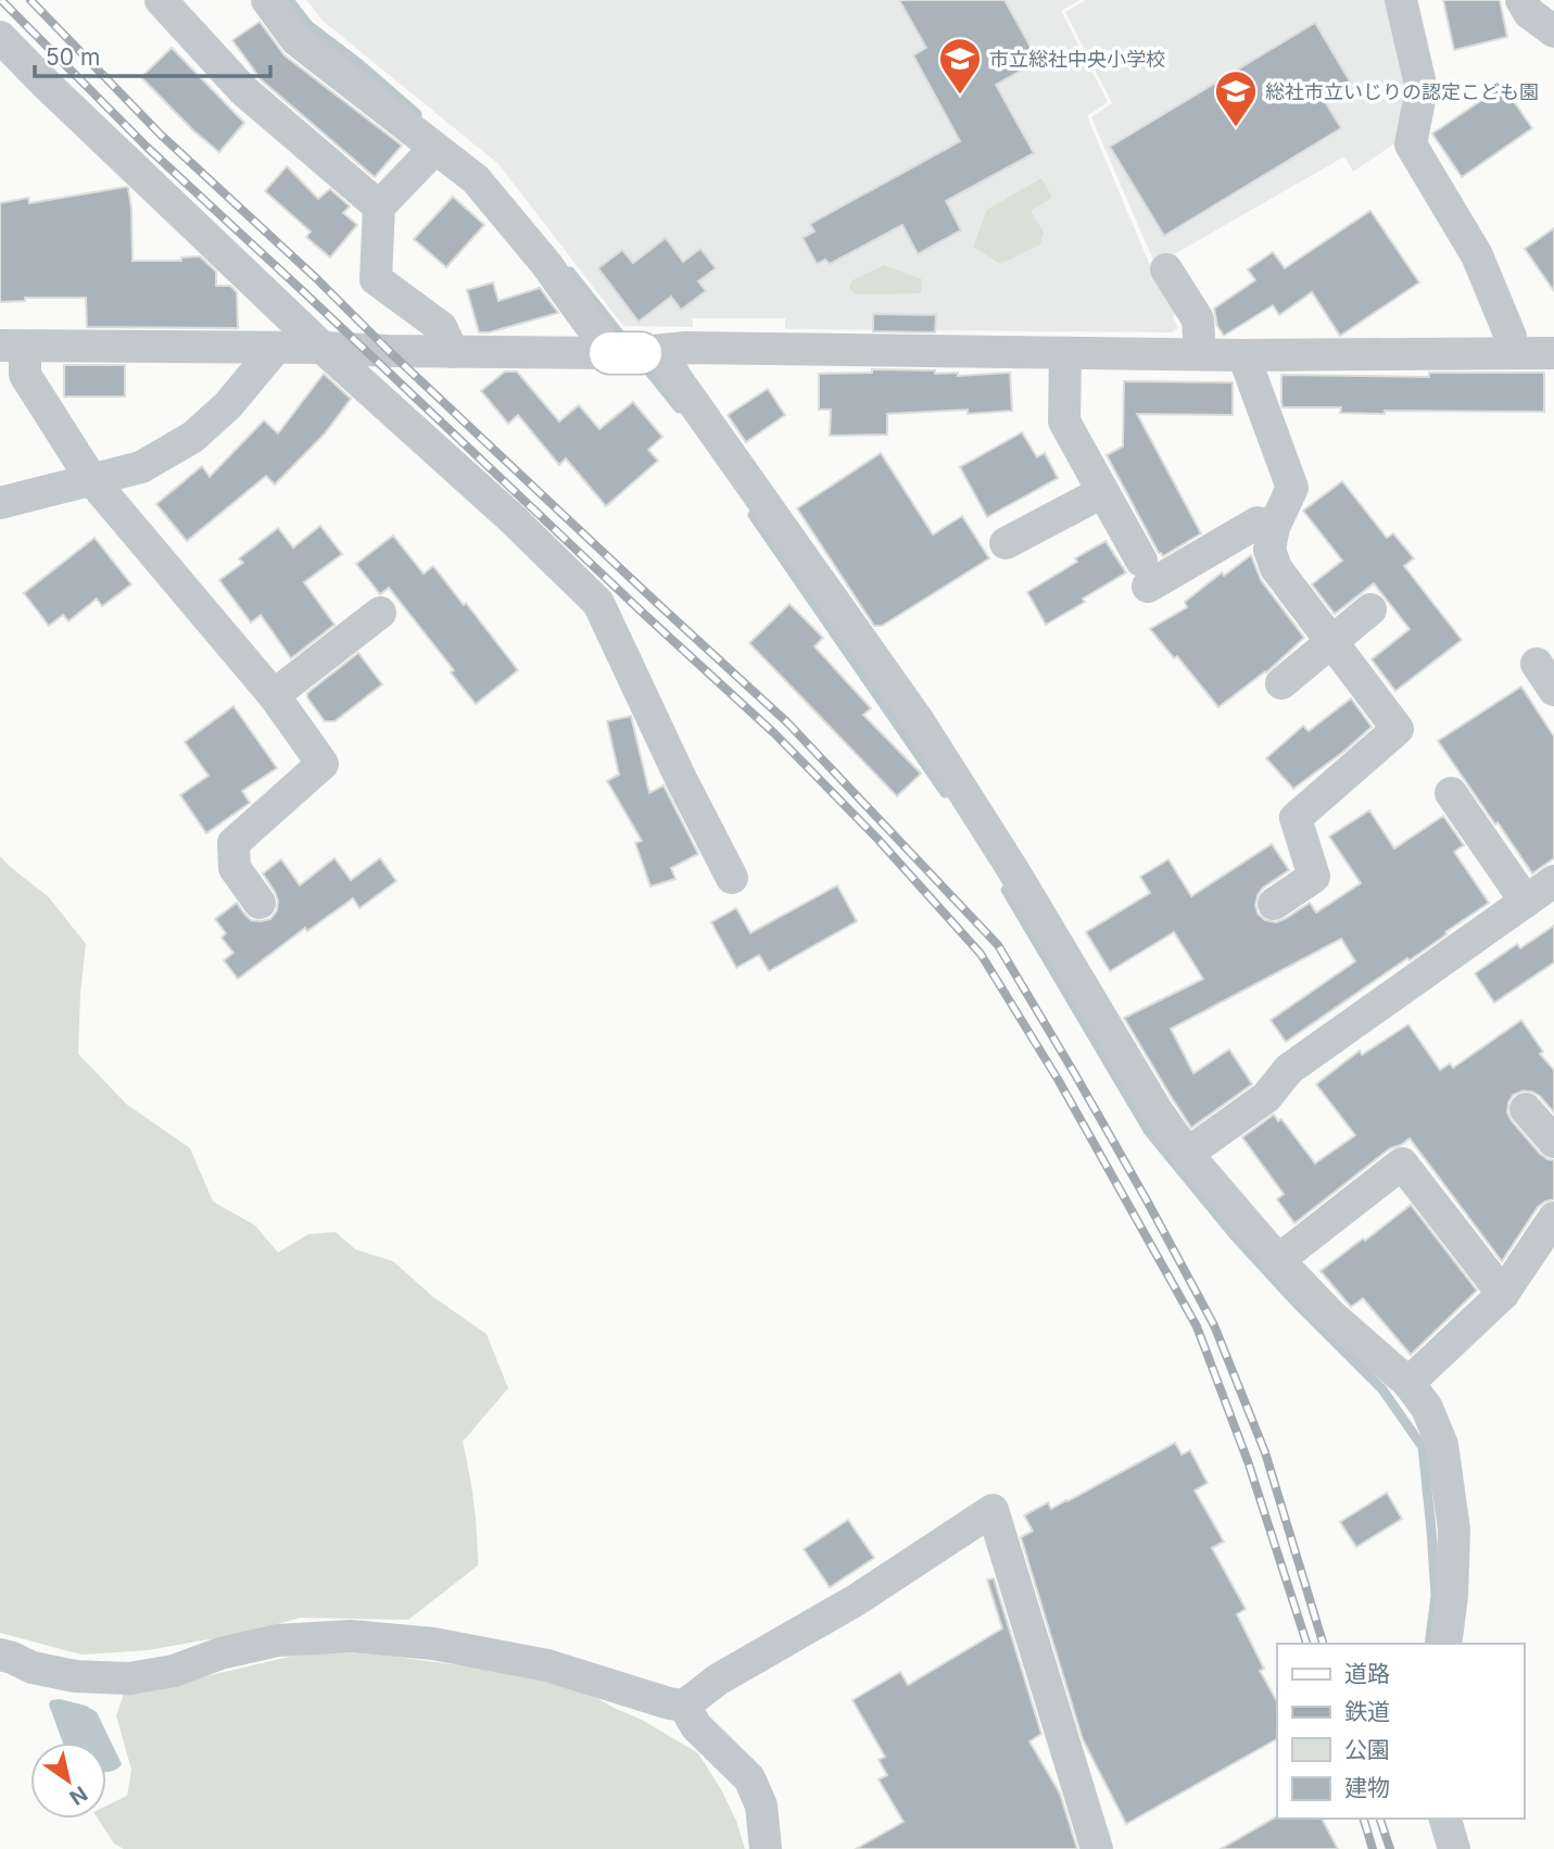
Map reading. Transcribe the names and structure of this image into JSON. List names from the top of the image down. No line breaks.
{"places":{"school or university":["市立総社中央小学校","総社市立いじりの認定こども園"]},"legend":["道路","鉄道","公園","建物"],"scale_bar":"50 m","north":"bottom right"}
